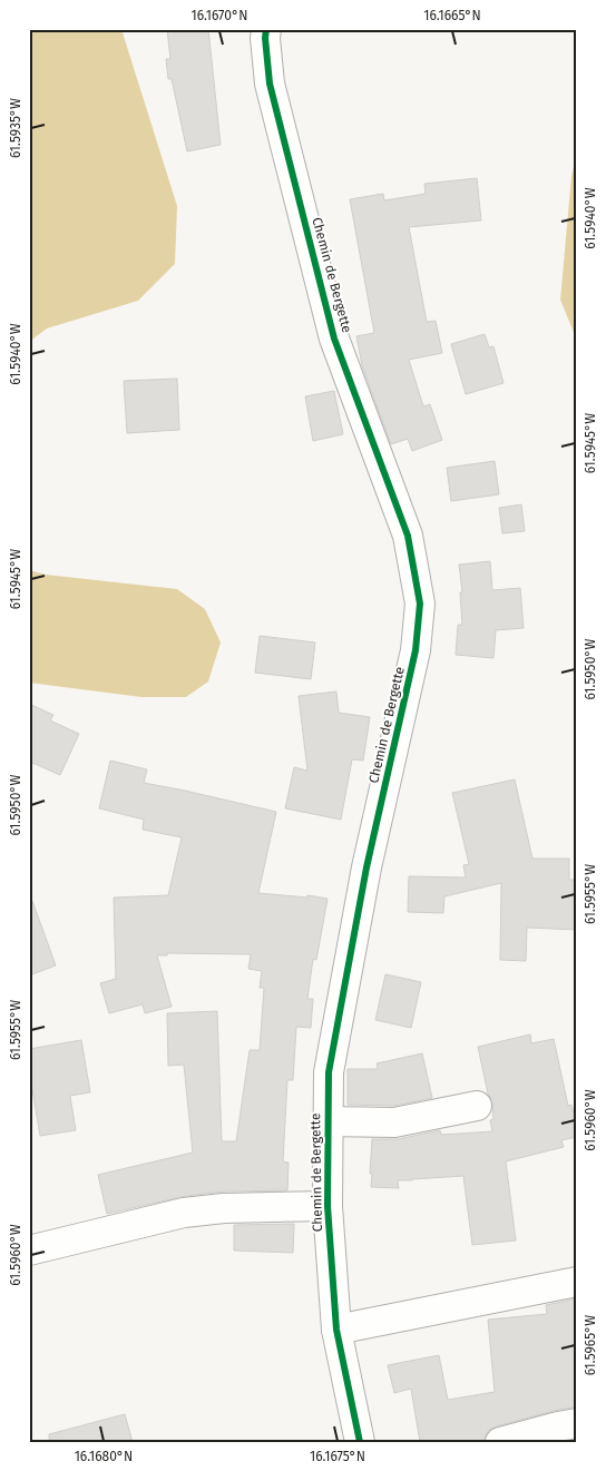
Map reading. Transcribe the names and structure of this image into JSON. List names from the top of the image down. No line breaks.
{"streets":{"street":["Chemin de Bergette"]},"coordinates":["16.1670°N","16.1665°N","61.5935°W","61.5940°W","61.5945°W","61.5950°W","61.5955°W","61.5960°W","61.5965°W","16.1680°N","16.1675°N"]}
